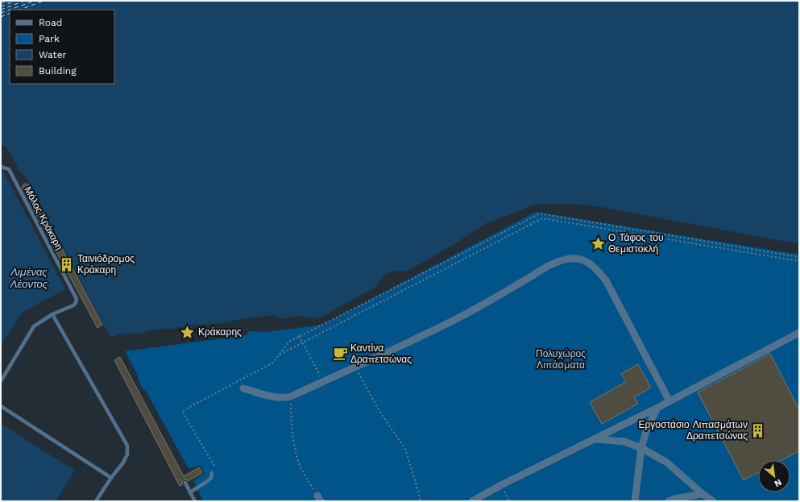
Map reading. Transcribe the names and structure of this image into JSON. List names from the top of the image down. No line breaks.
{"streets":{"lane":["Μόλος Κράκαρη"]},"water":["Λιμένας Λέοντος"],"parks":["Πολυχώρος Λιπάσματα"],"places":{"place":["Ο Τάφος του Θεμιστοκλή","Κράκαρης"],"building":["Ταινιόδρομος Κράκαρη","Εργοστάσιο Λιπασμάτων Δραπετσώνας"],"cafe":["Καντίνα Δραπετσώνας"]},"legend":["Road","Park","Water","Building"],"north":"bottom right"}
